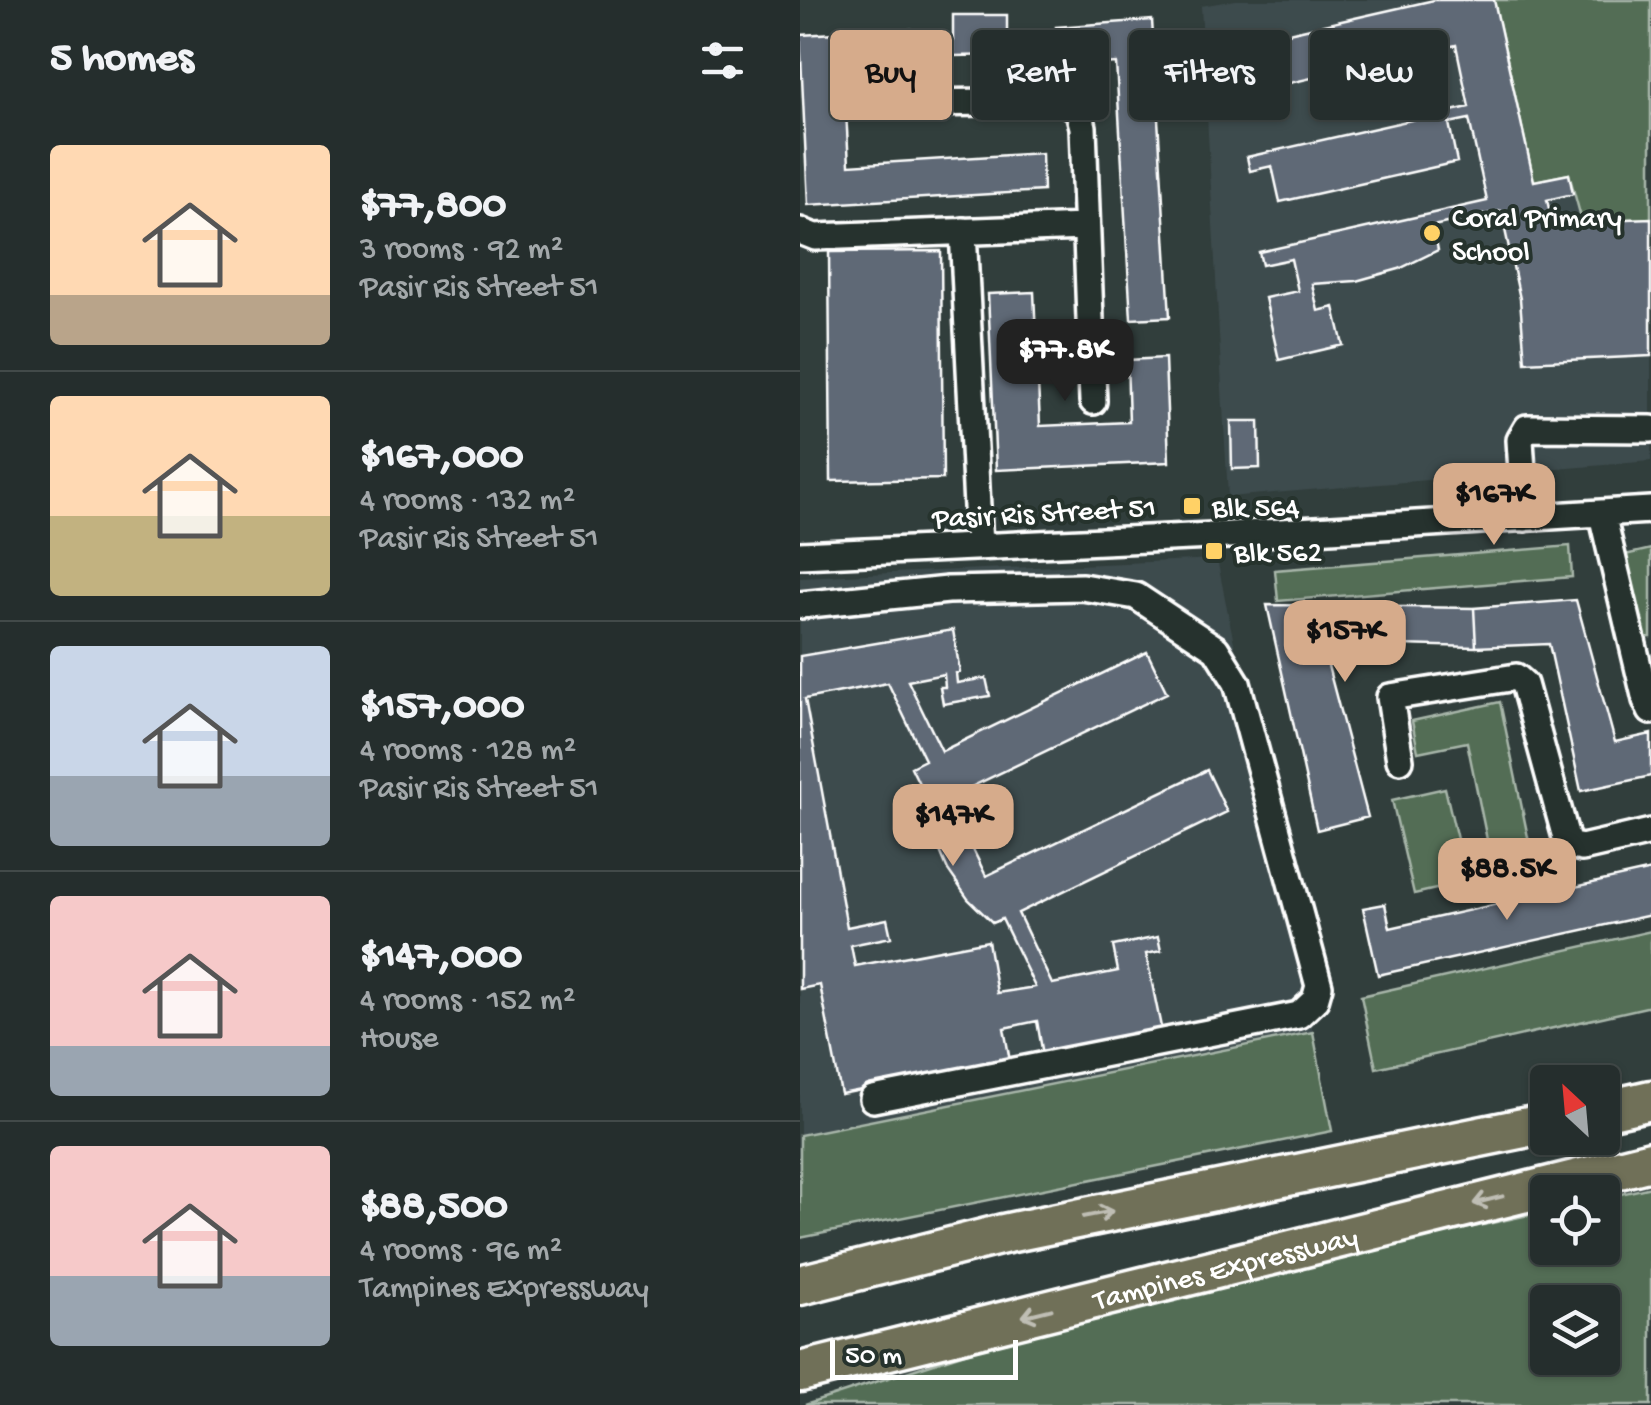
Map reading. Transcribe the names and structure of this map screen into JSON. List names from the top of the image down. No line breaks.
{"streets":{"highway":["Tampines Expressway"],"street":["Pasir Ris Street 51"]},"places":{"other":["Coral Primary School"],"transit":["Blk 564","Blk 562"]},"scale_bar":"50 m","north":"top left","page":{"heading":"5 homes","chip":["Buy","Rent","Filters","New"],"list":[{"name":"$77,800","note":"3 rooms · 92 m² · Pasir Ris Street 51"},{"name":"$167,000","note":"4 rooms · 132 m² · Pasir Ris Street 51"},{"name":"$157,000","note":"4 rooms · 128 m² · Pasir Ris Street 51"},{"name":"$147,000","note":"4 rooms · 152 m² · House"},{"name":"$88,500","note":"4 rooms · 96 m² · Tampines Expressway"}],"price":["$77.8K","$167K","$157K","$147K","$88.5K"],"scale":"50 m"}}
